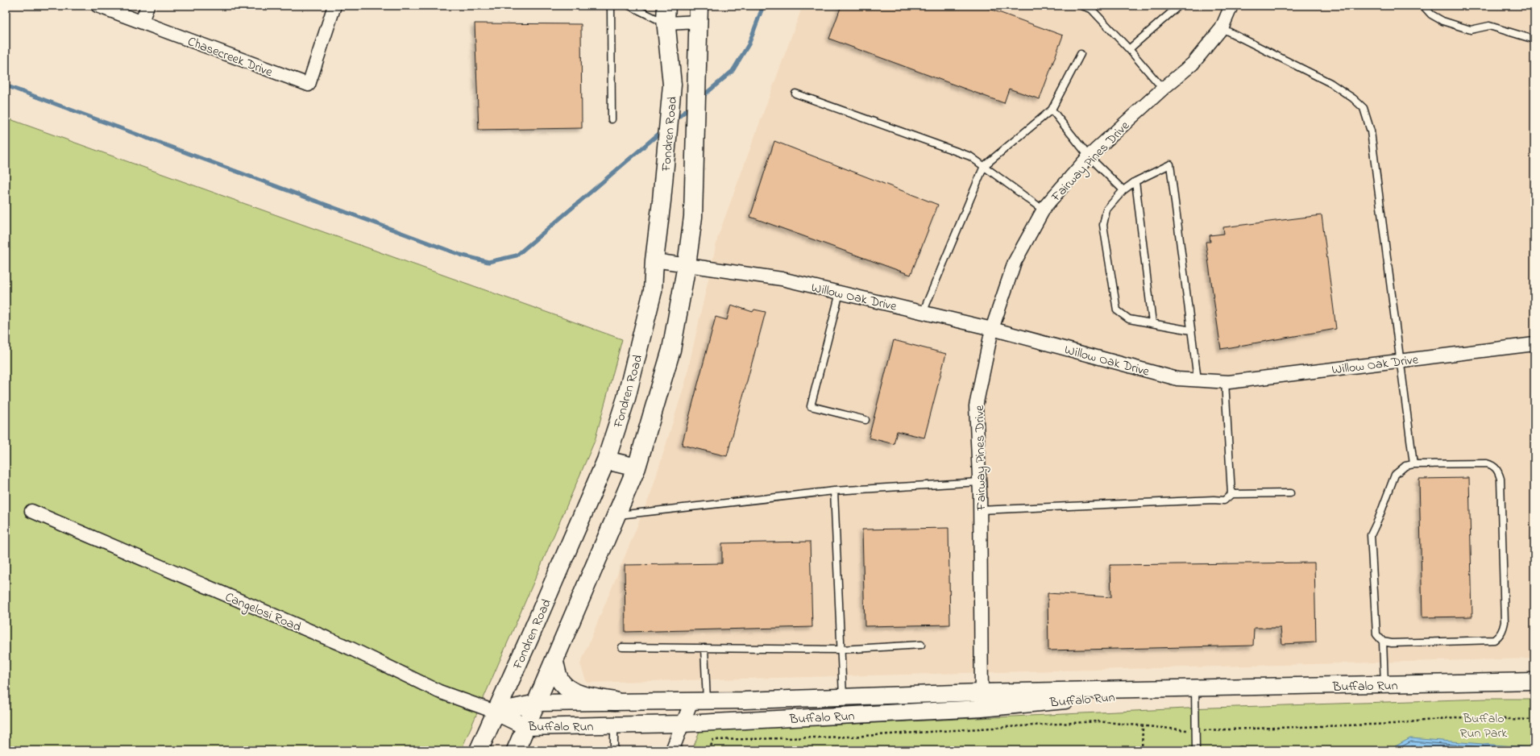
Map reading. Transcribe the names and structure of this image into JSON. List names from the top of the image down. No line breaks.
{"streets":{"main road":["Fondren Road"],"street":["Chasecreek Drive","Fairway Pines Drive","Willow Oak Drive","Cangelosi Road","Buffalo Run"]},"crossings":[["Fondren Road","Willow Oak Drive"],["Fondren Road","Cangelosi Road"],["Fondren Road","Buffalo Run"],["Fairway Pines Drive","Willow Oak Drive"],["Fairway Pines Drive","Buffalo Run"],["Cangelosi Road","Buffalo Run"]],"parks":["Buffalo Run Park"]}
